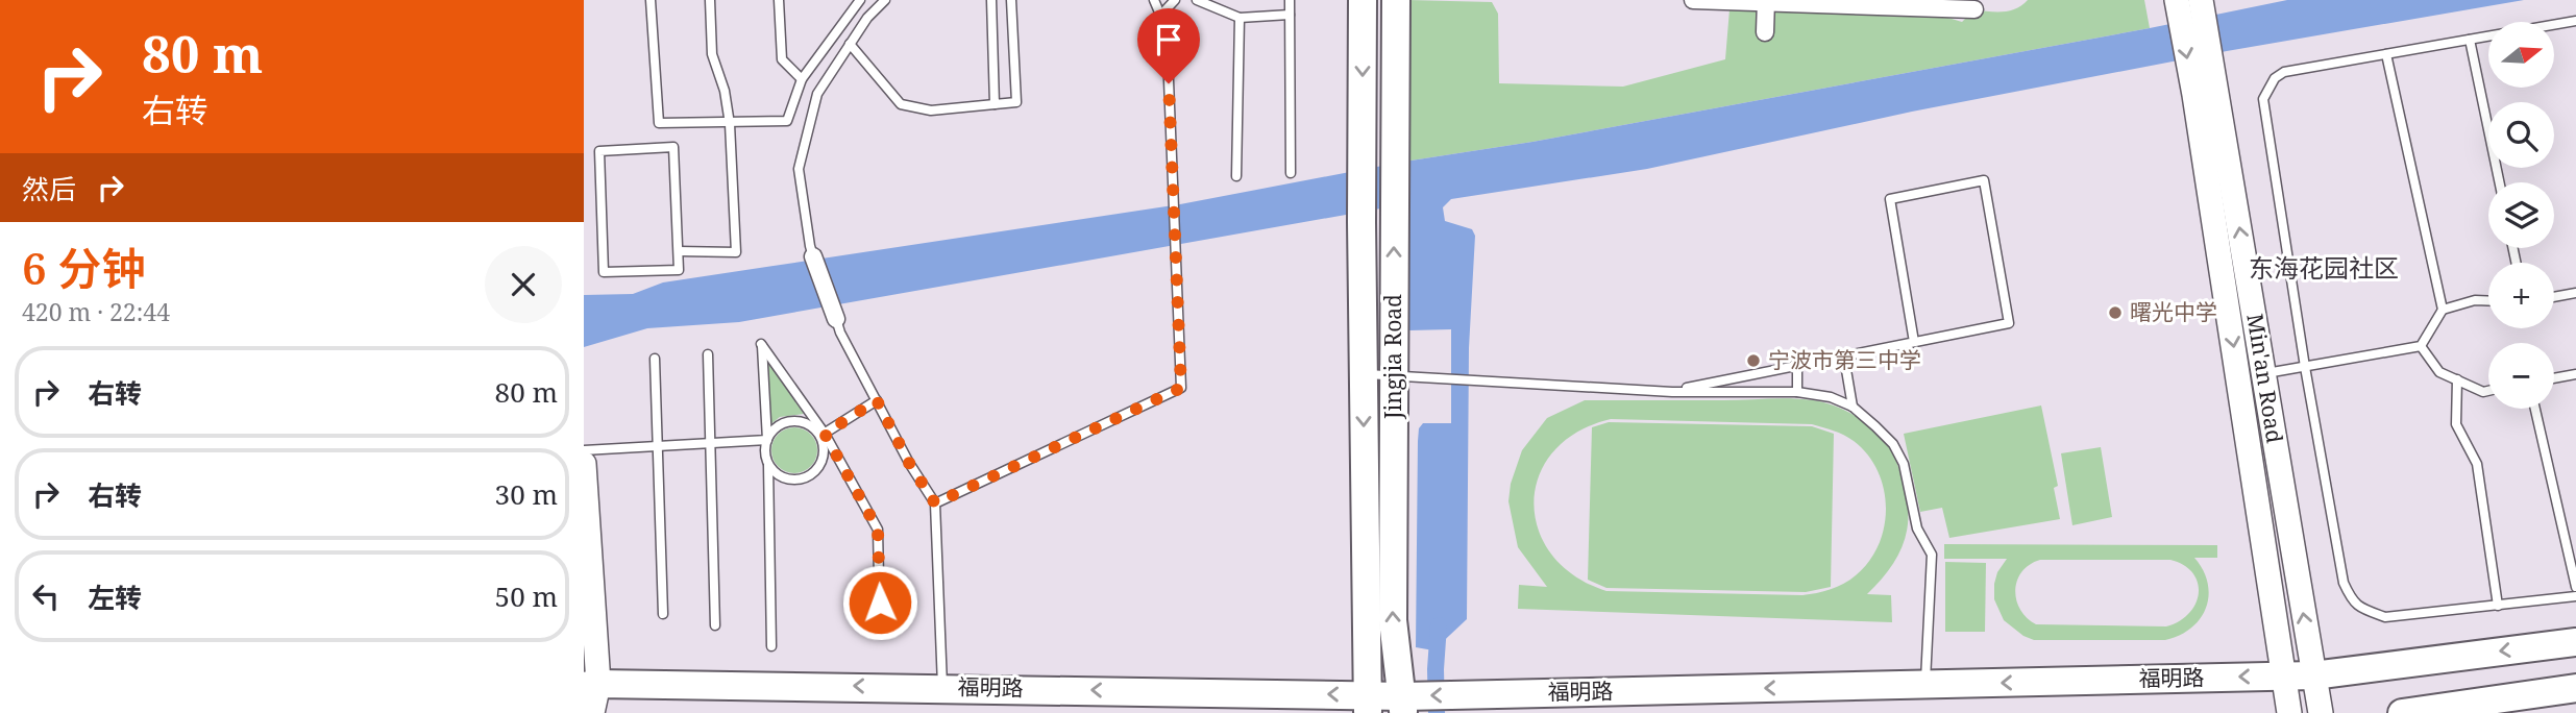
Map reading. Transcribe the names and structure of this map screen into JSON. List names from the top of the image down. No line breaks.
{"streets":{"main road":["Jingjia Road","Min'an Road","福明路"]},"crossings":[["Jingjia Road","福明路"],["Min'an Road","福明路"]],"one_way":["福明路"],"districts":["东海花园社区"],"places":["曙光中学","宁波市第三中学"],"north":"right","page":{"turn":["80 m","右转"],"map_buttons":["+","−"],"then":"然后","heading":["6 分钟","420 m · 22:44"],"list":[{"name":"右转","value":"80 m"},{"name":"右转","value":"30 m"},{"name":"左转","value":"50 m"}]}}
